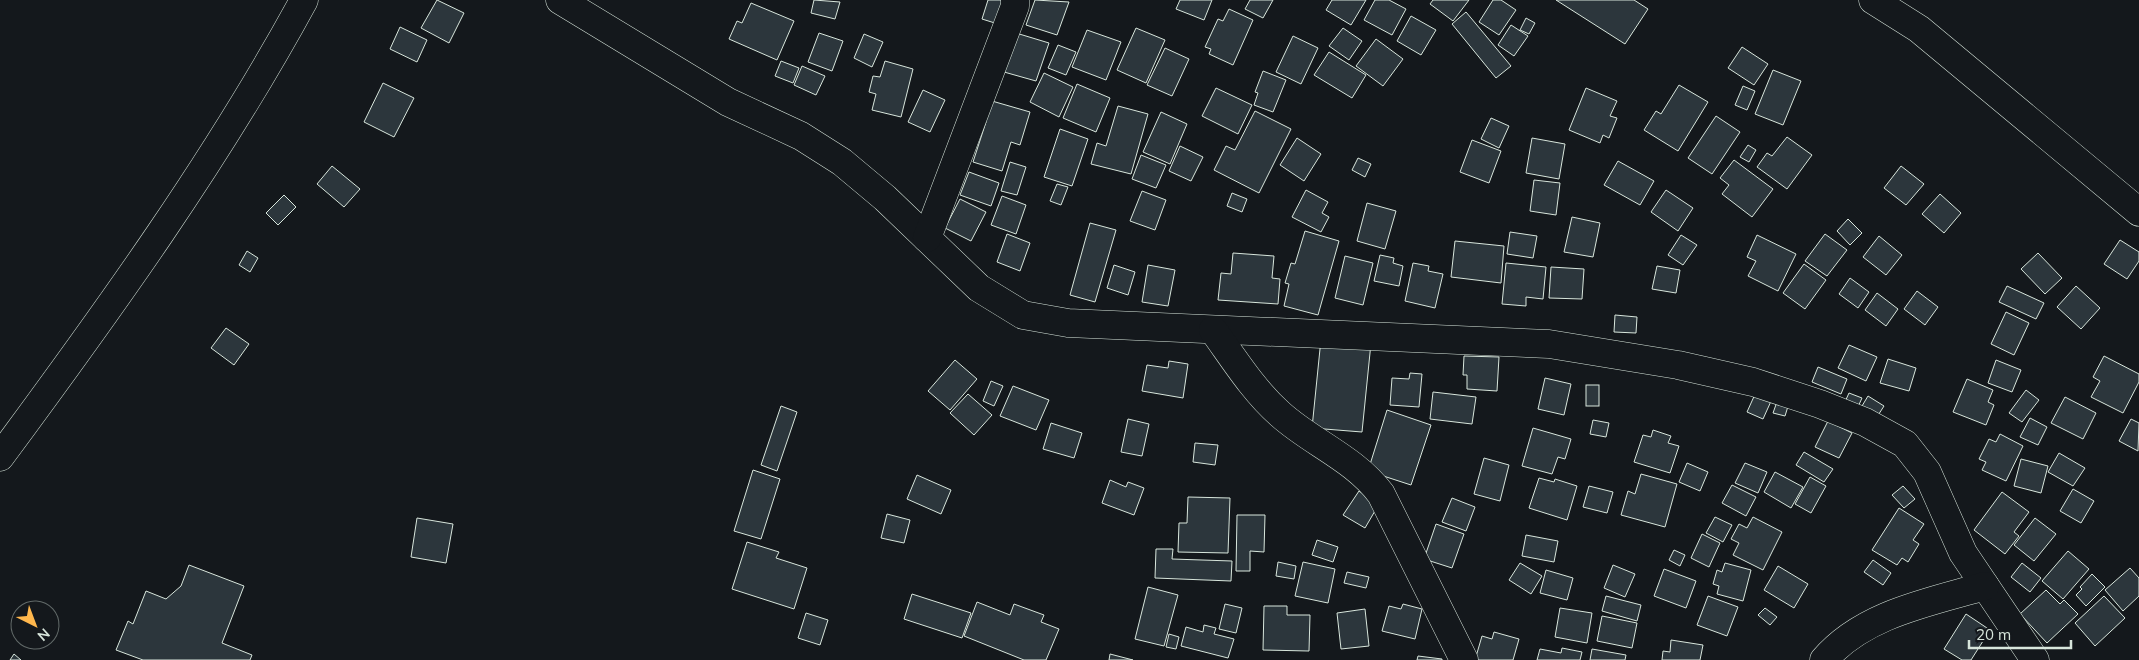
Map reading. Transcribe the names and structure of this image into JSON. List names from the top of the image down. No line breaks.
{"scale_bar":"20 m","north":"bottom right"}
